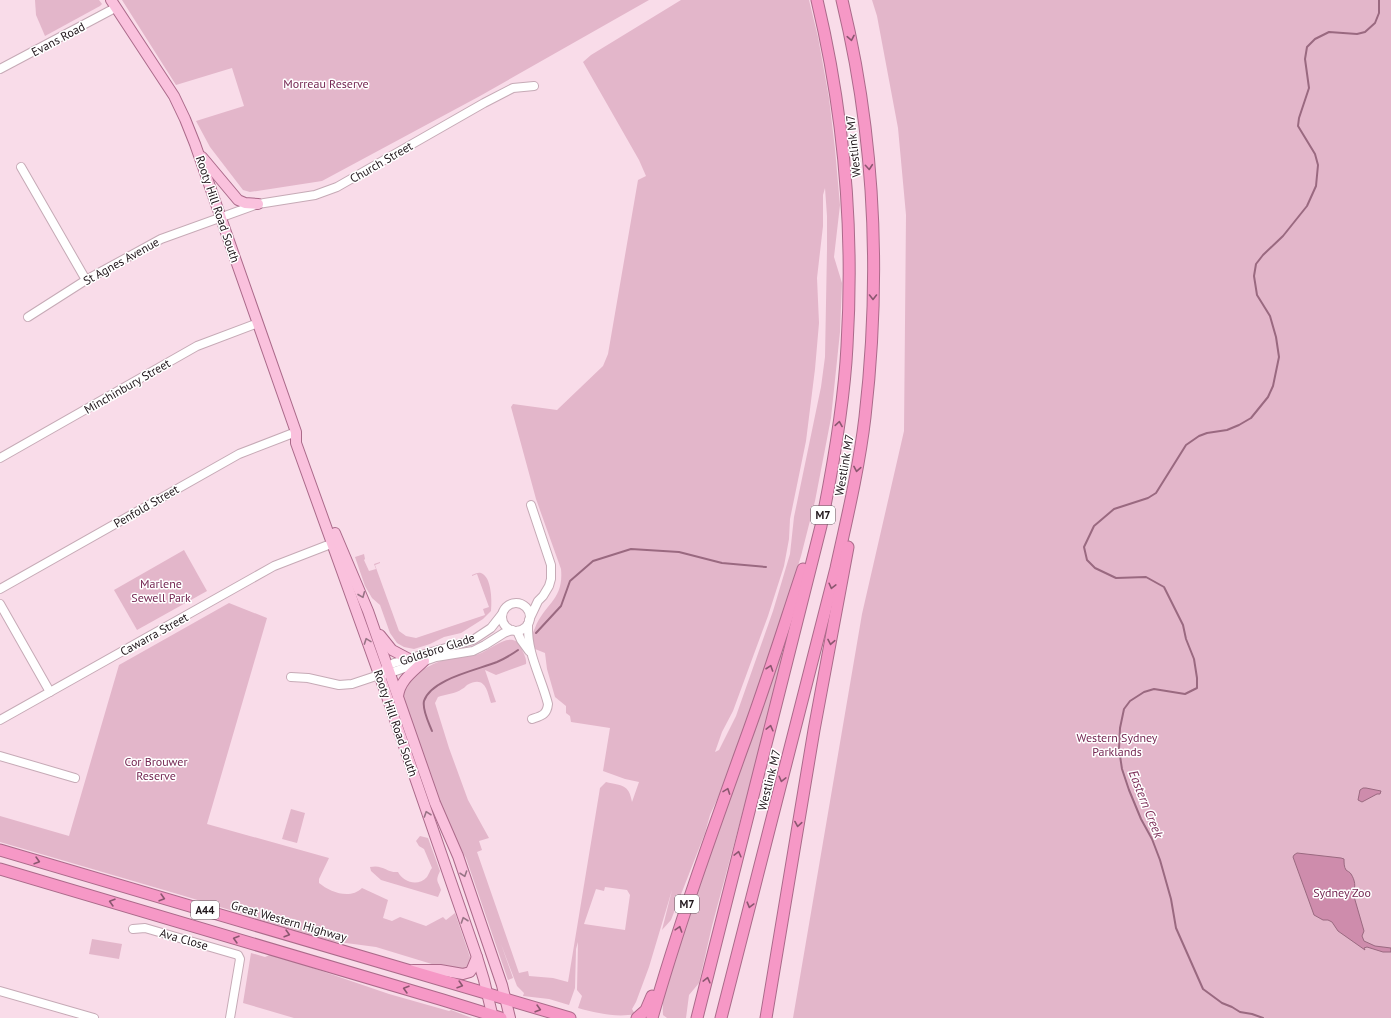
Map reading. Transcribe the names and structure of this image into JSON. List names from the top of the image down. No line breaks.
{"streets":{"highway":["Westlink M7","M7","A44","Great Western Highway"],"main road":["Rooty Hill Road South"],"street":["Evans Road","Church Street","St Agnes Avenue","Minchinbury Street","Penfold Street","Cawarra Street","Goldsbro Glade","Ava Close"]},"crossings":[["Evans Road","Rooty Hill Road South"],["Westlink M7","M7"],["Church Street","Rooty Hill Road South"],["Church Street","St Agnes Avenue"],["Rooty Hill Road South","St Agnes Avenue"],["Rooty Hill Road South","Minchinbury Street"],["Rooty Hill Road South","Penfold Street"],["Rooty Hill Road South","Cawarra Street"],["Rooty Hill Road South","Goldsbro Glade"],["Rooty Hill Road South","A44"],["Rooty Hill Road South","Great Western Highway"]],"water":["Eastern Creek"],"parks":["Morreau Reserve","Marlene Sewell Park","Western Sydney Parklands","Cor Brouwer Reserve","Sydney Zoo"]}
